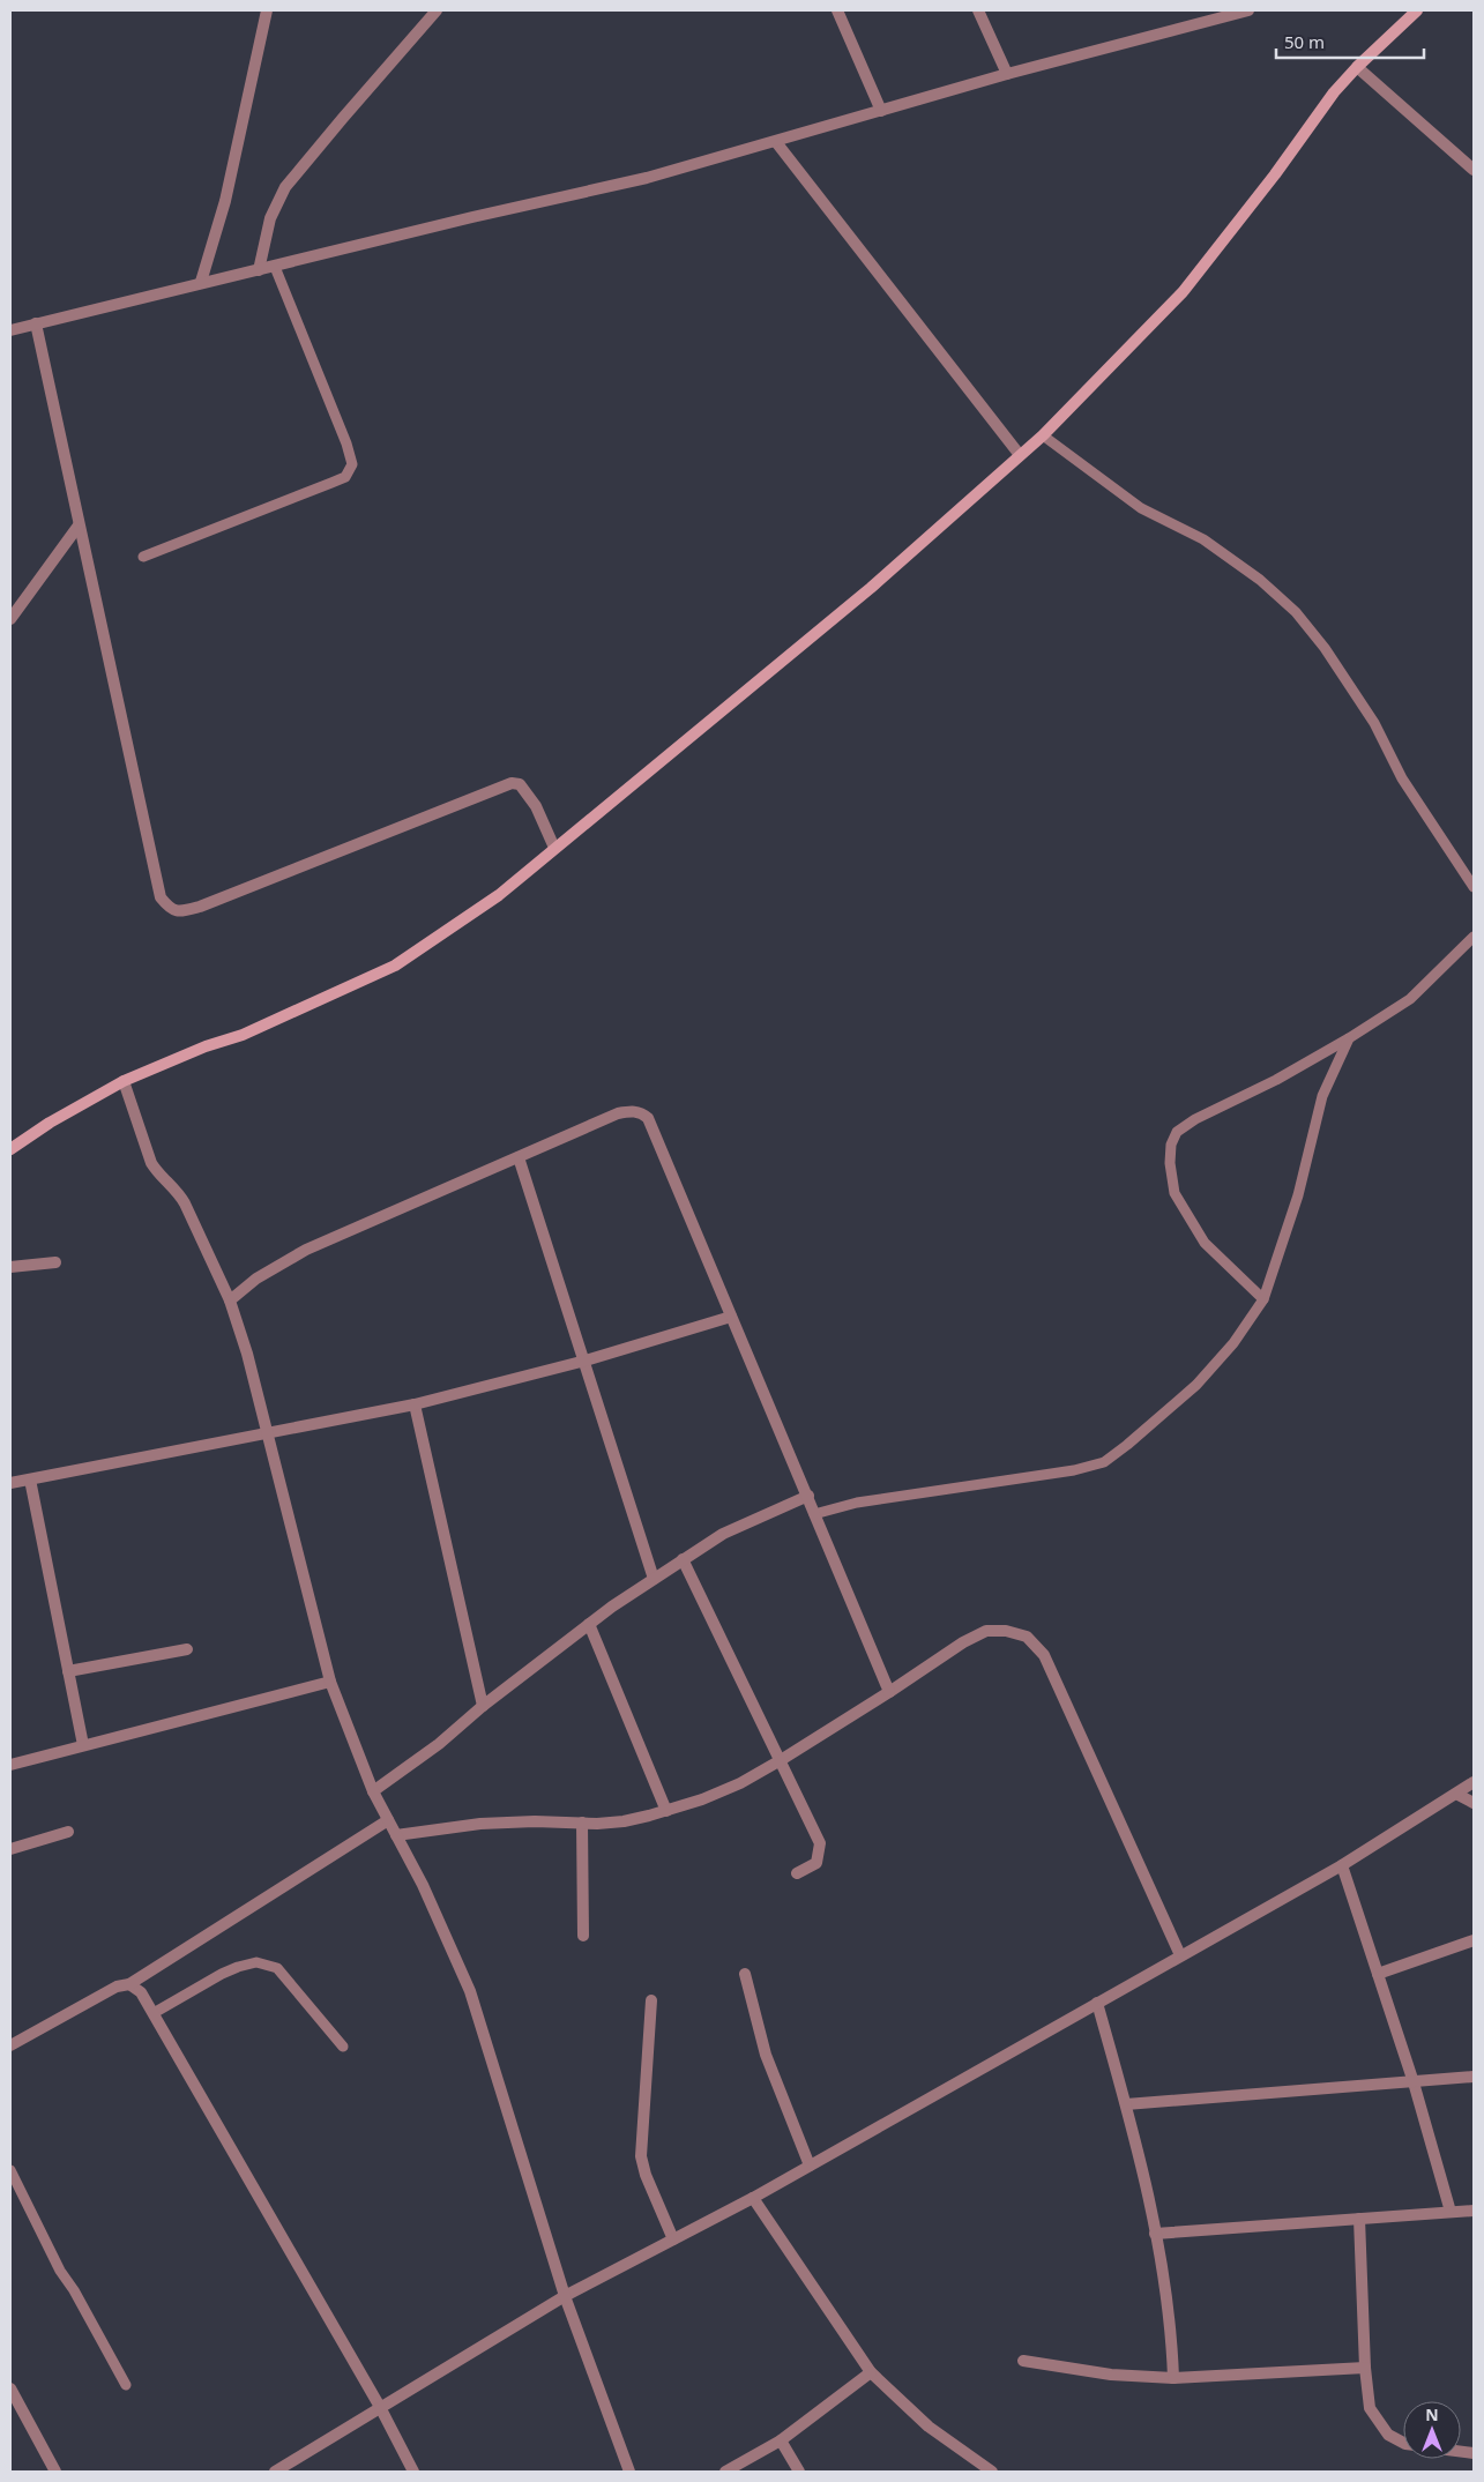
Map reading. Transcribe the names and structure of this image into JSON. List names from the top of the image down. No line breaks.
{"scale_bar":"50 m","north":"top"}
